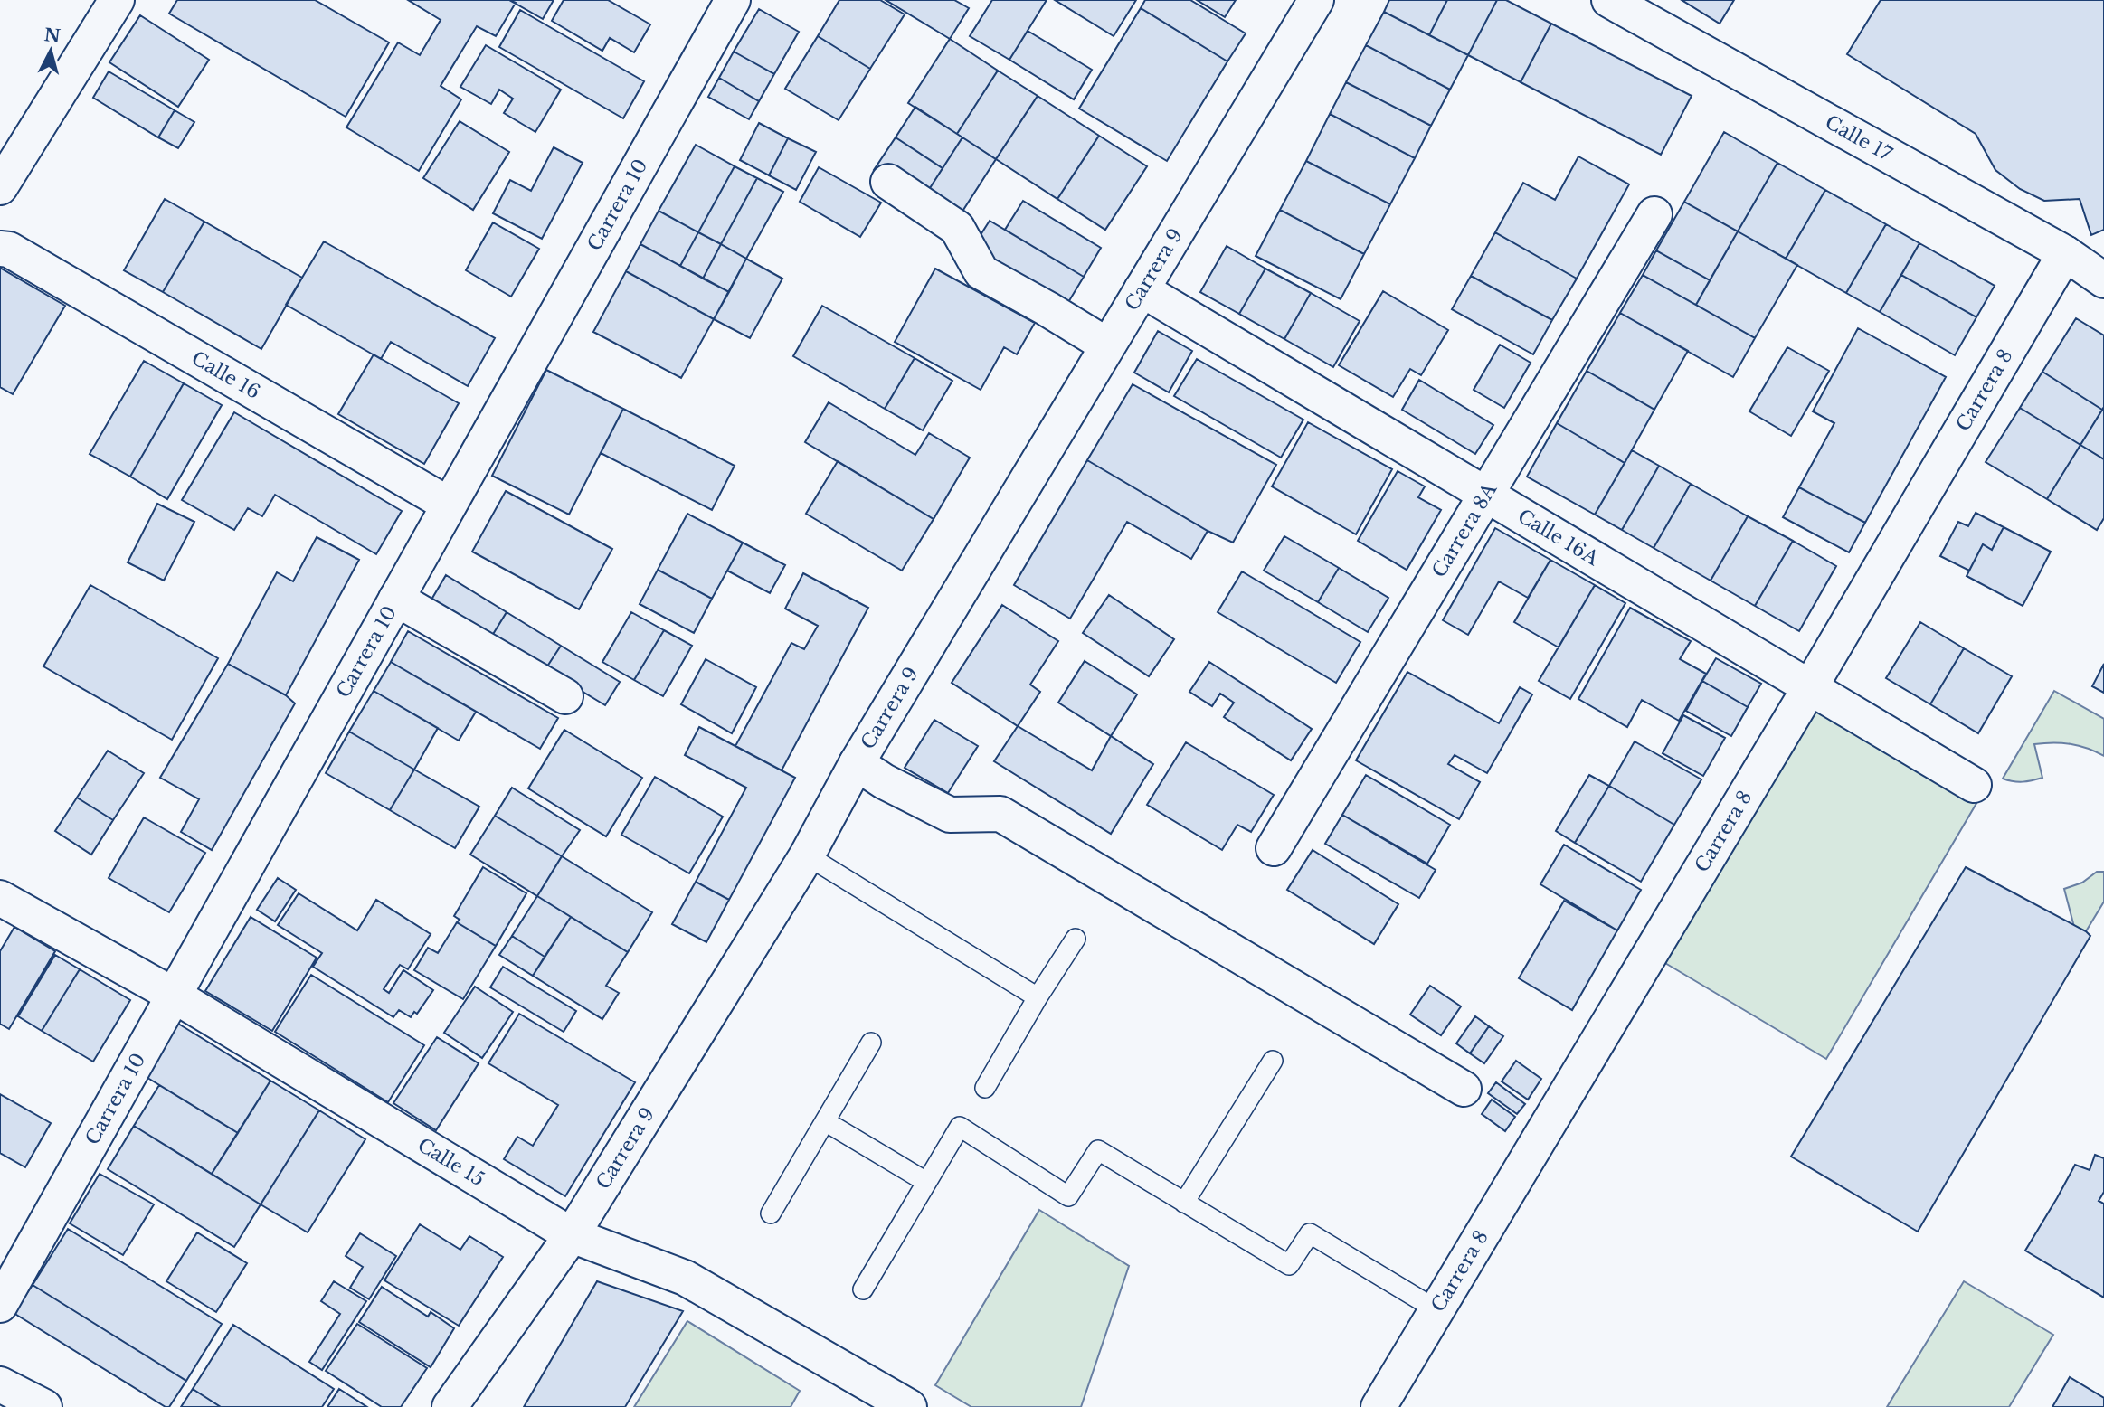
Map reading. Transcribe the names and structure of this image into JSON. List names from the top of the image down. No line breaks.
{"streets":{"street":["Calle 17","Carrera 10","Carrera 9","Calle 16","Carrera 8","Carrera 8A","Calle 16A","Calle 15"]},"crossings":[["Calle 17","Carrera 8"],["Carrera 10","Calle 16"],["Carrera 10","Calle 15"],["Carrera 9","Calle 16A"],["Carrera 9","Calle 15"],["Carrera 8","Calle 16A"],["Carrera 8A","Calle 16A"]],"north":"top"}
